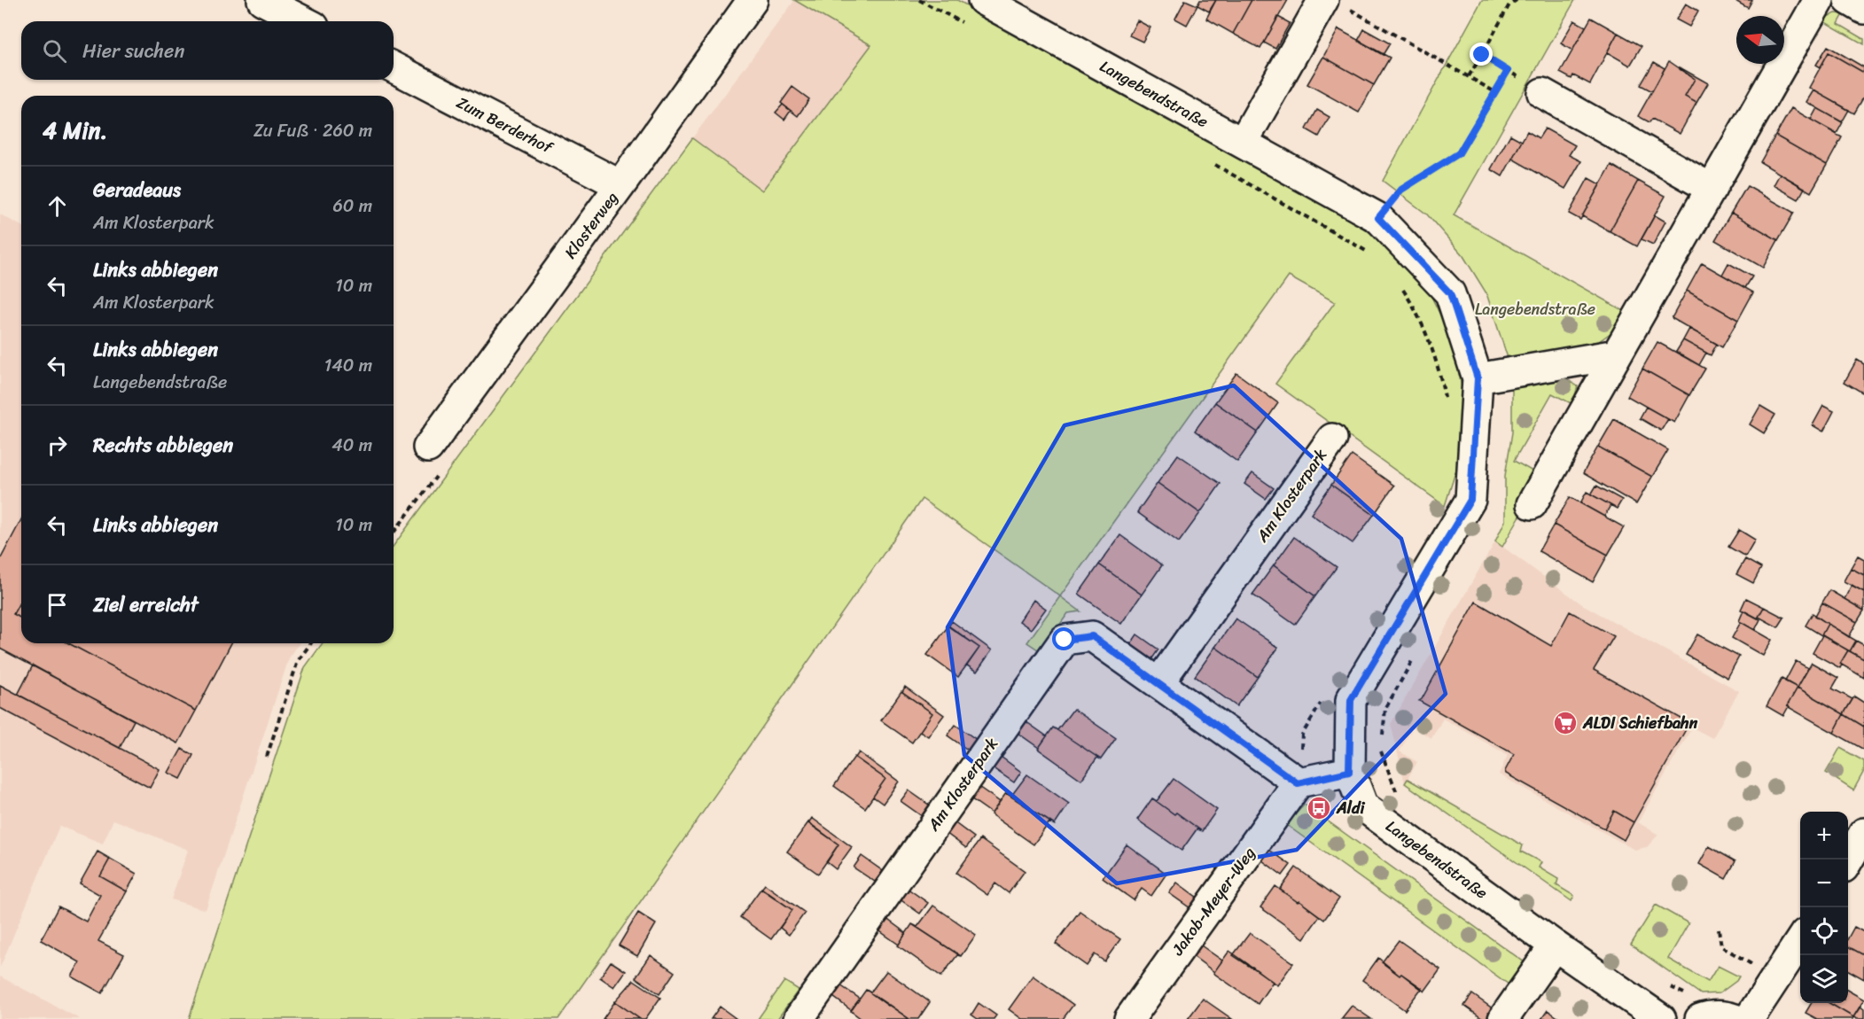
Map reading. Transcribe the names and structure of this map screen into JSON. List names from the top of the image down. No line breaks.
{"streets":{"street":["Langebendstraße","Zum Berderhof","Klosterweg","Am Klosterpark","Jakob-Meyer-Weg"]},"crossings":[["Zum Berderhof","Klosterweg"],["Am Klosterpark","Jakob-Meyer-Weg"]],"parks":["Langebendstraße"],"places":{"supermarket":["ALDI Schiefbahn"],"bus stop":["Aldi"]},"north":"left","page":{"search":"Hier suchen","heading":["4 Min.","Zu Fuß · 260 m"],"list":[["Geradeaus","Am Klosterpark","60 m"],["Links abbiegen","Am Klosterpark","10 m"],["Links abbiegen","Langebendstraße","140 m"],["Rechts abbiegen","40 m"],["Links abbiegen","10 m"],"Ziel erreicht"],"map_buttons":["+","−"]}}
